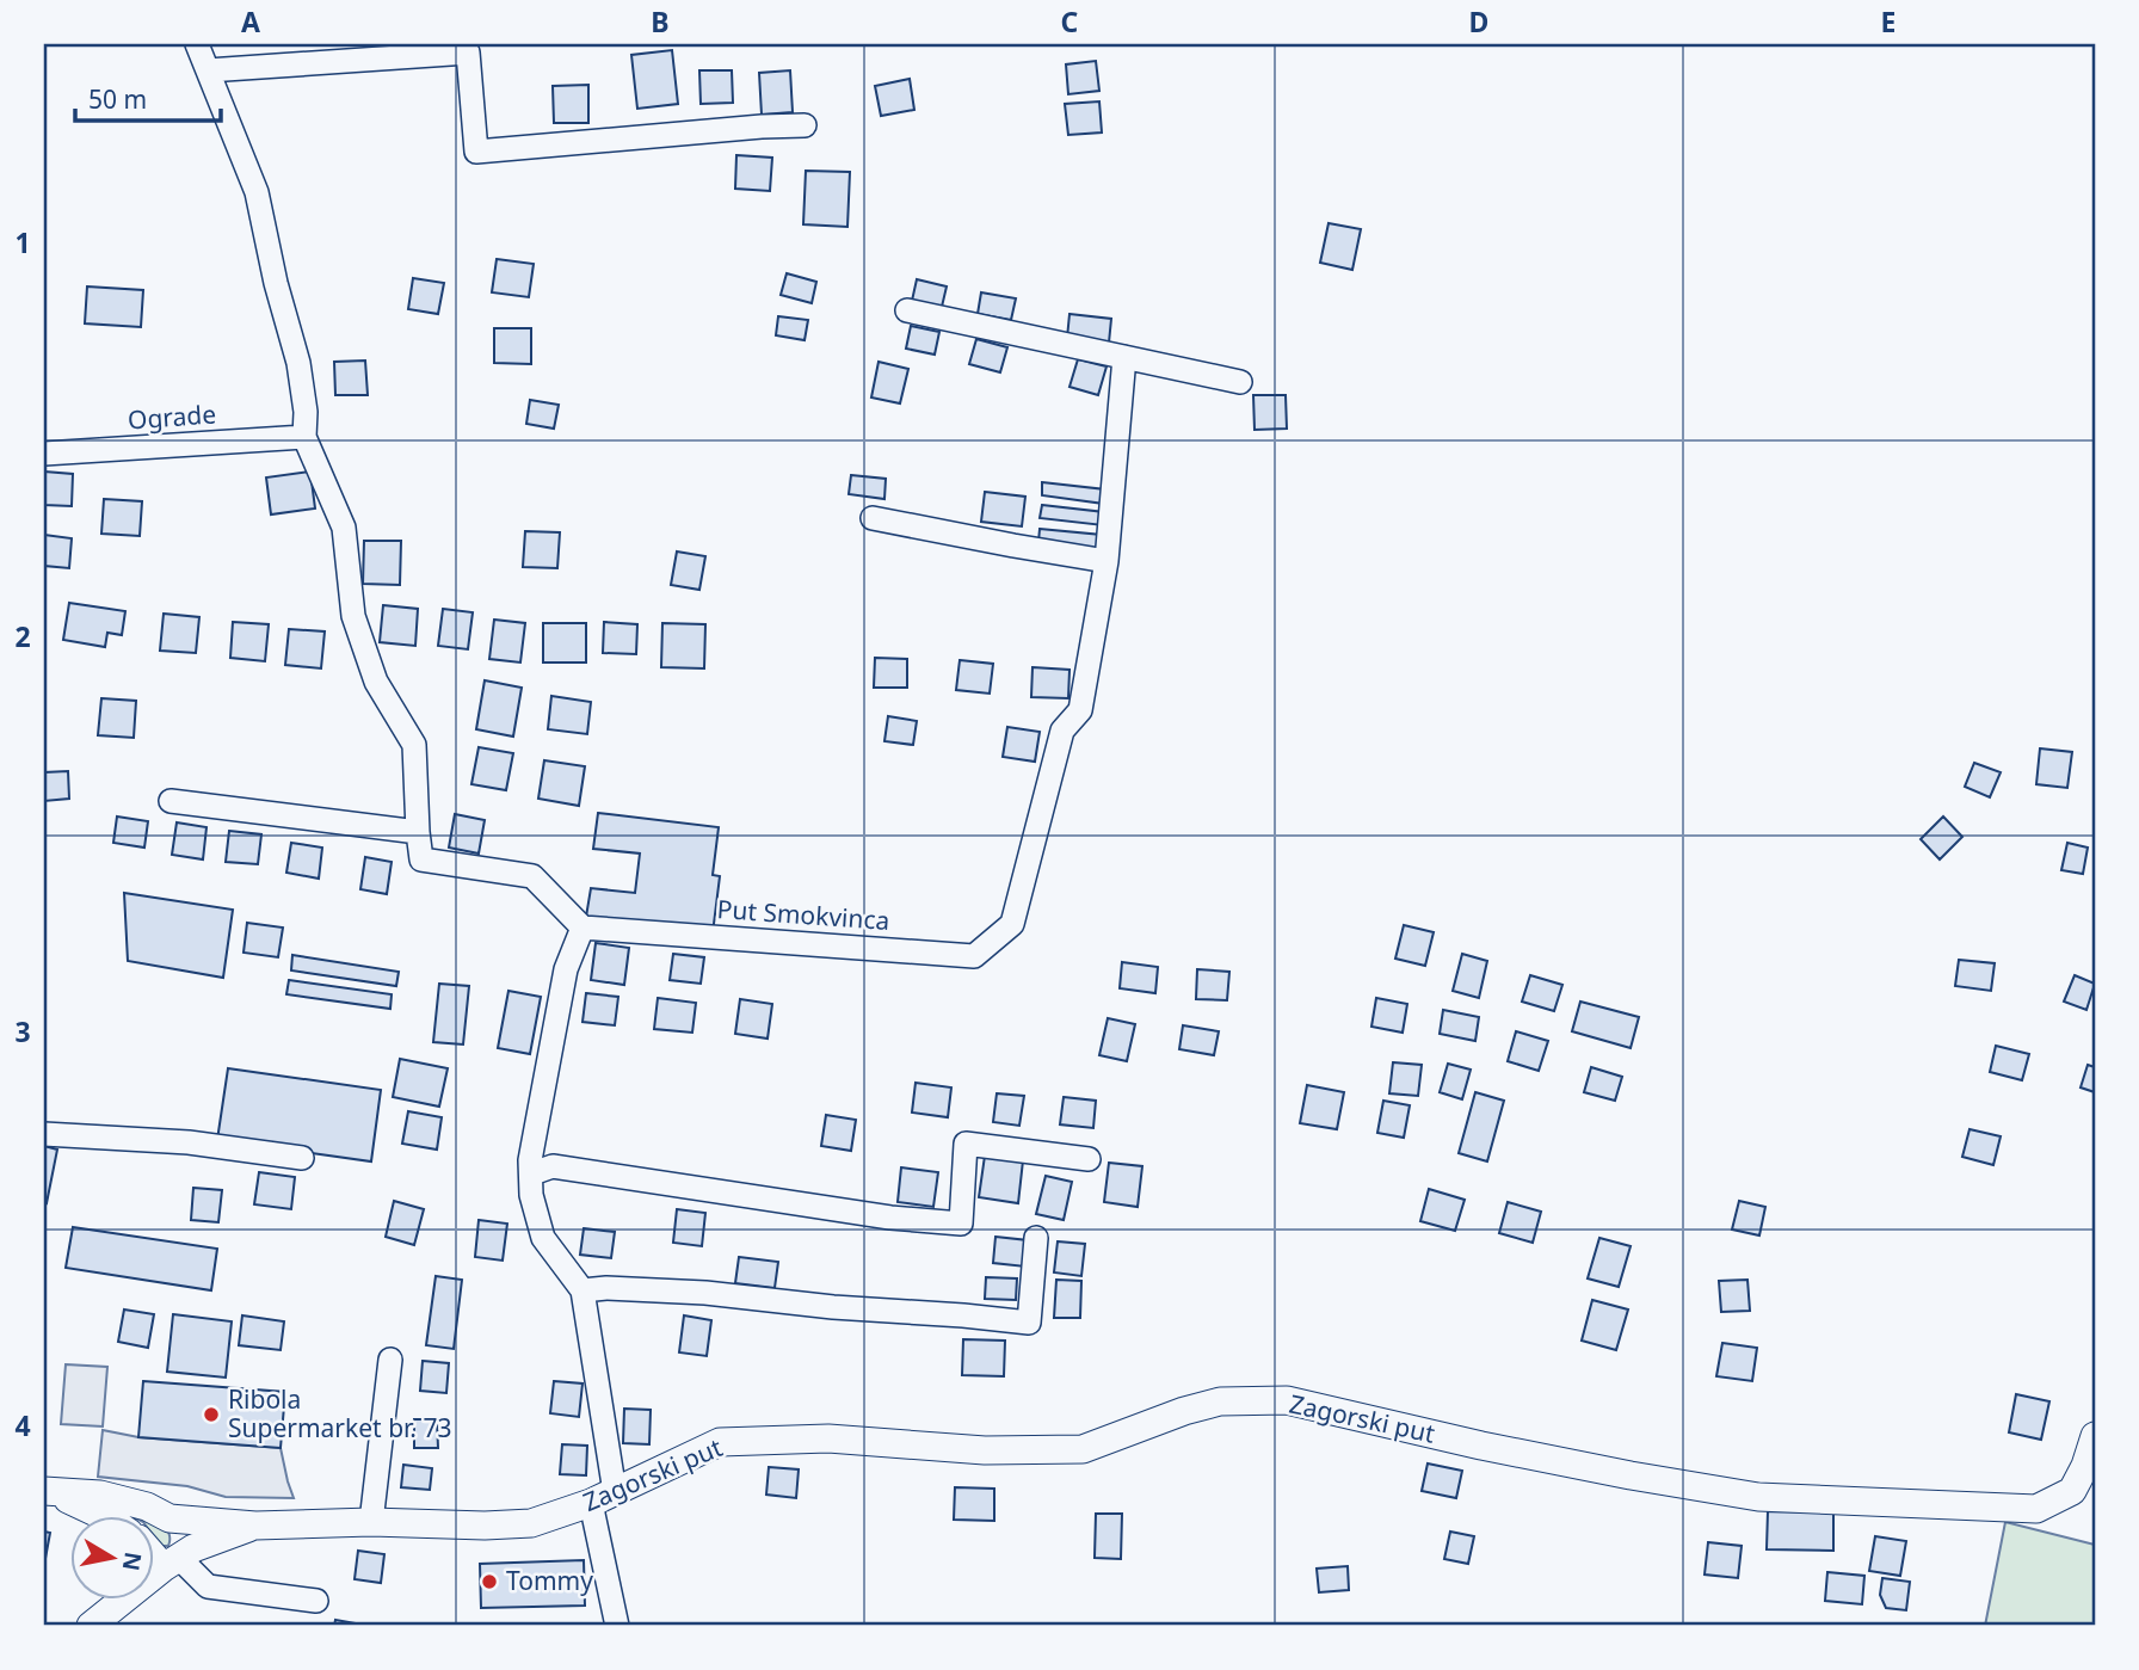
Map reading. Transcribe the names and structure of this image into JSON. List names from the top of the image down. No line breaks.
{"streets":{"main road":["Zagorski put"],"street":["Ograde","Put Smokvinca"]},"places":["Ribola Supermarket br. 73","Tommy"],"scale_bar":"50 m","north":"right","grid":{"columns":["A","B","C","D","E"],"rows":["1","2","3","4"]}}
